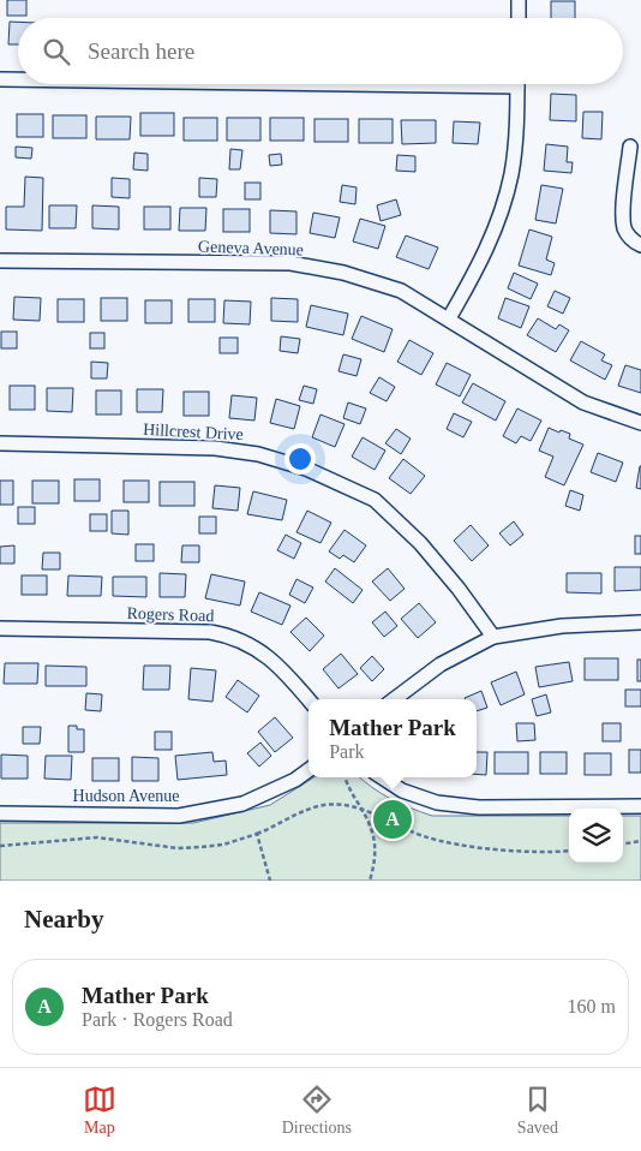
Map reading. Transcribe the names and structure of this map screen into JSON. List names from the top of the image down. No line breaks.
{"streets":{"street":["Geneva Avenue","Hillcrest Drive","Rogers Road","Hudson Avenue"]},"page":{"search":"Search here","popup":["Mather Park","Park"],"pins":"A","heading":"Nearby","list":[{"mark":"A","name":"Mather Park","note":"Park · Rogers Road","value":"160 m"}],"nav":["Map","Directions","Saved"]}}
